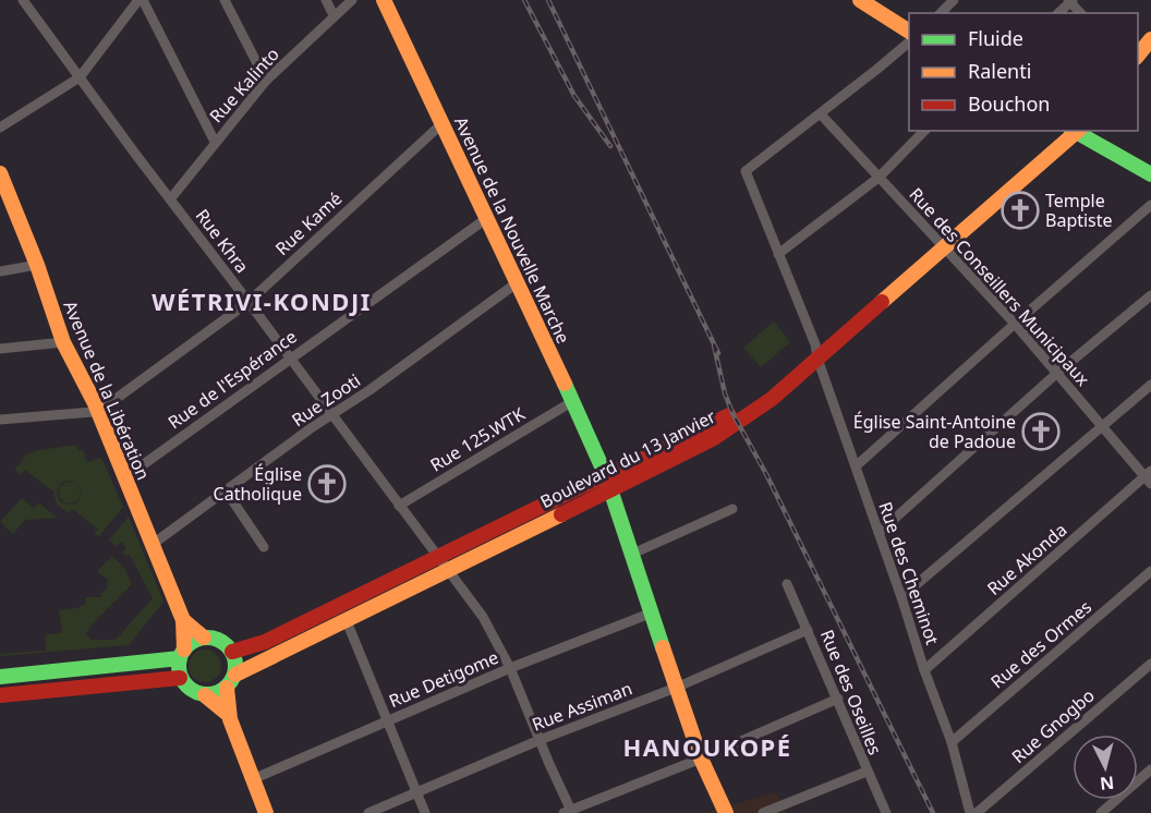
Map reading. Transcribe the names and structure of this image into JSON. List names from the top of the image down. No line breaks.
{"streets":{"main road":["Avenue de la Nouvelle Marche","Avenue de la Libération","Boulevard du 13 Janvier"],"street":["Rue Kalinto","Rue Kamé","Rue Khra","Rue des Conseillers Municipaux","Rue de l'Espérance","Rue Zooti","Rue 125.WTK","Rue Akonda","Rue des Cheminot","Rue des Ormes","Rue Detigome","Rue des Oseilles","Rue Assiman","Rue Gnogbo"]},"crossings":[["Rue Kalinto","Rue Khra"],["Rue Kamé","Avenue de la Nouvelle Marche"],["Rue Kamé","Rue Khra"],["Rue Kamé","Avenue de la Libération"],["Avenue de la Nouvelle Marche","Rue de l'Espérance"],["Avenue de la Nouvelle Marche","Rue Zooti"],["Avenue de la Nouvelle Marche","Rue 125.WTK"],["Avenue de la Nouvelle Marche","Boulevard du 13 Janvier"],["Avenue de la Nouvelle Marche","Rue Detigome"],["Avenue de la Nouvelle Marche","Rue Assiman"],["Rue Khra","Rue de l'Espérance"],["Rue Khra","Rue Zooti"],["Rue Khra","Rue 125.WTK"],["Rue Khra","Boulevard du 13 Janvier"],["Rue Khra","Rue Detigome"],["Rue Khra","Rue Assiman"],["Rue des Conseillers Municipaux","Boulevard du 13 Janvier"],["Rue des Conseillers Municipaux","Rue Akonda"],["Rue des Conseillers Municipaux","Rue des Cheminot"],["Rue de l'Espérance","Avenue de la Libération"],["Avenue de la Libération","Rue Zooti"],["Boulevard du 13 Janvier","Rue des Cheminot"],["Rue Akonda","Rue des Cheminot"],["Rue des Cheminot","Rue des Ormes"],["Rue des Oseilles","Rue Assiman"]],"districts":["WÉTRIVI-KONDJI","HANOUKOPÉ"],"places":{"church":["Temple Baptiste","Église Saint-Antoine de Padoue","Église Catholique"]},"legend":["Fluide","Ralenti","Bouchon"],"north":"bottom"}
